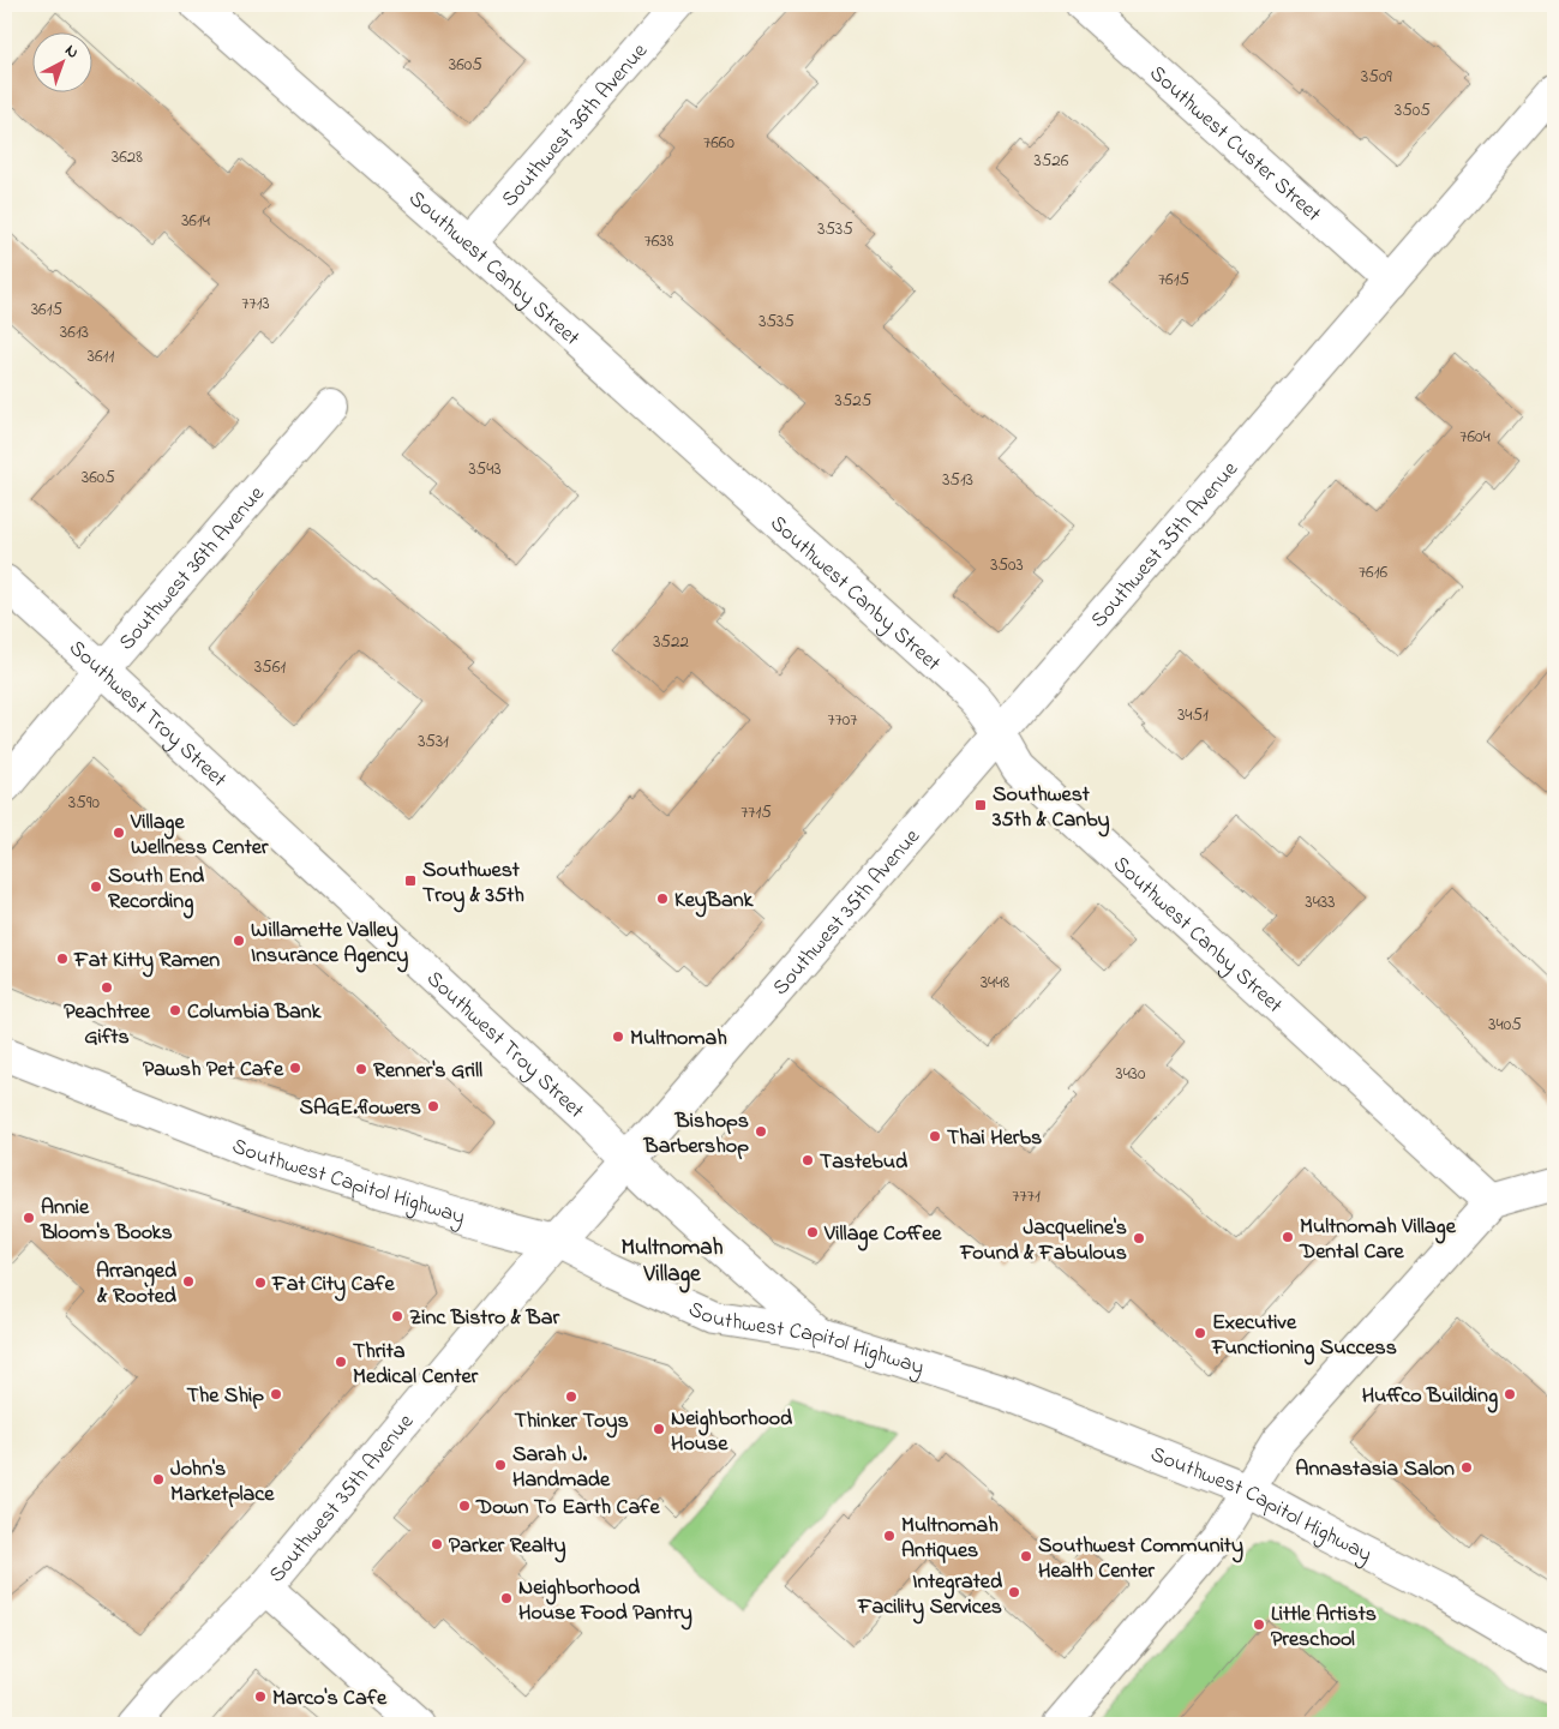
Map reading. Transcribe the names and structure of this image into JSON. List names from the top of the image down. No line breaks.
{"streets":{"street":["Southwest 36th Avenue","Southwest Custer Street","Southwest Canby Street","Southwest 35th Avenue","Southwest Troy Street","Southwest Capitol Highway"]},"crossings":[["Southwest 36th Avenue","Southwest Canby Street"],["Southwest 36th Avenue","Southwest Troy Street"],["Southwest Custer Street","Southwest 35th Avenue"],["Southwest Canby Street","Southwest 35th Avenue"],["Southwest 35th Avenue","Southwest Troy Street"],["Southwest 35th Avenue","Southwest Capitol Highway"],["Southwest Troy Street","Southwest Capitol Highway"]],"districts":["Multnomah Village"],"places":{"transit":["Southwest 35th & Canby","Southwest Troy & 35th"],"other":["Village Wellness Center","South End Recording","KeyBank","Willamette Valley Insurance Agency","Fat Kitty Ramen","Peachtree Gifts","Columbia Bank","Multnomah","Pawsh Pet Cafe","Renner's Grill","SAGE.flowers","Bishops Barbershop","Thai Herbs","Tastebud","Annie Bloom's Books","Village Coffee","Multnomah Village Dental Care","Jacqueline's Found & Fabulous","Arranged & Rooted","Fat City Cafe","Zinc Bistro & Bar","Executive Functioning Success","Thrita Medical Center","The Ship","Huffco Building","Thinker Toys","Neighborhood House","Sarah J. Handmade","Annastasia Salon","John's Marketplace","Down To Earth Cafe","Multnomah Antiques","Parker Realty","Southwest Community Health Center","Integrated Facility Services","Neighborhood House Food Pantry","Little Artists Preschool","Marco's Cafe"]},"house_numbers":["3605","3509","3505","7660","3628","3526","3614","3535","7638","7615","7713","3615","3535","3613","3611","3525","7604","3543","3605","3513","3503","7616","3522","3561","3451","7707","3531","3590","7715","3433","3448","3405","3430","7771"],"north":"top right"}
